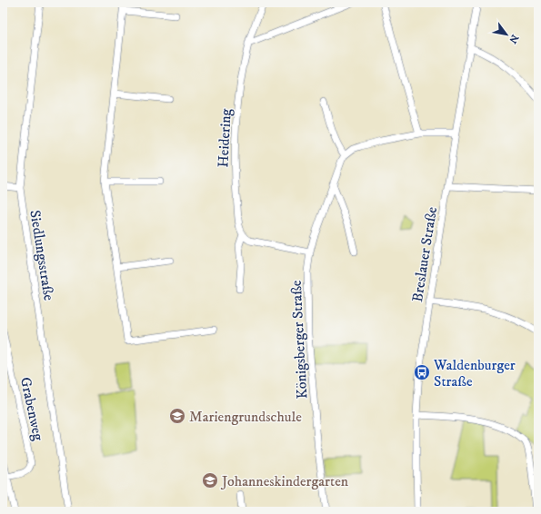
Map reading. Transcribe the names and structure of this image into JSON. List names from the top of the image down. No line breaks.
{"streets":{"street":["Heidering","Breslauer Straße","Siedlungsstraße","Königsberger Straße","Grabenweg"]},"places":{"bus stop":["Waldenburger Straße"],"school or university":["Mariengrundschule","Johanneskindergarten"]},"north":"bottom right"}
